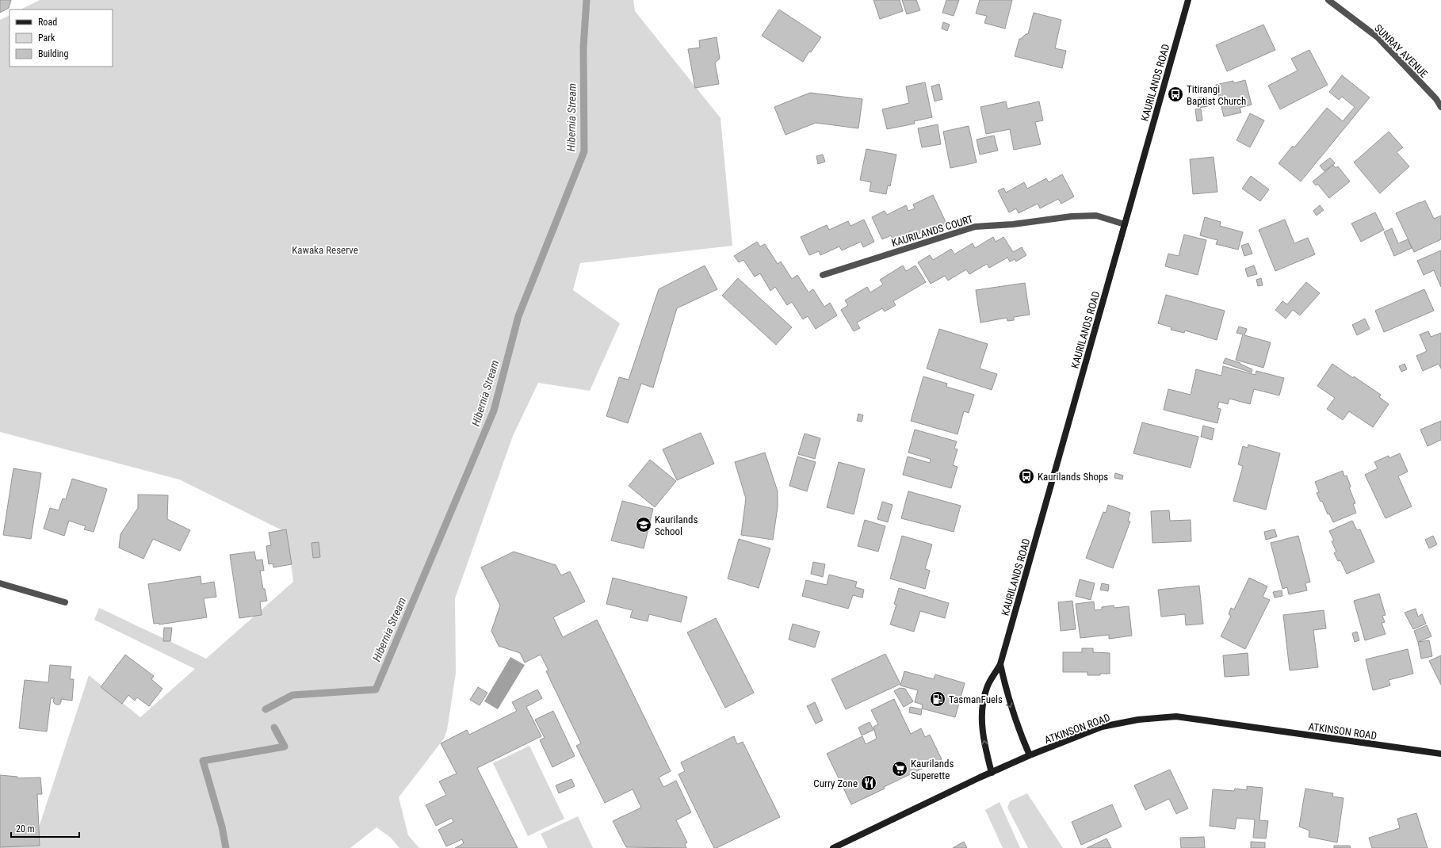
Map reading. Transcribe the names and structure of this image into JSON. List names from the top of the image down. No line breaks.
{"streets":{"main road":["KAURILANDS ROAD","ATKINSON ROAD"],"street":["SUNRAY AVENUE","KAURILANDS COURT"]},"crossings":[["KAURILANDS ROAD","KAURILANDS COURT"],["KAURILANDS ROAD","ATKINSON ROAD"]],"water":["Hibernia Stream"],"parks":["Kawaka Reserve"],"places":{"bus stop":["Titirangi Baptist Church","Kaurilands Shops"],"school or university":["Kaurilands School"],"fuel station":["TasmanFuels"],"supermarket":["Kaurilands Superette"],"restaurant":["Curry Zone"]},"legend":["Road","Park","Building"],"scale_bar":"20 m"}
